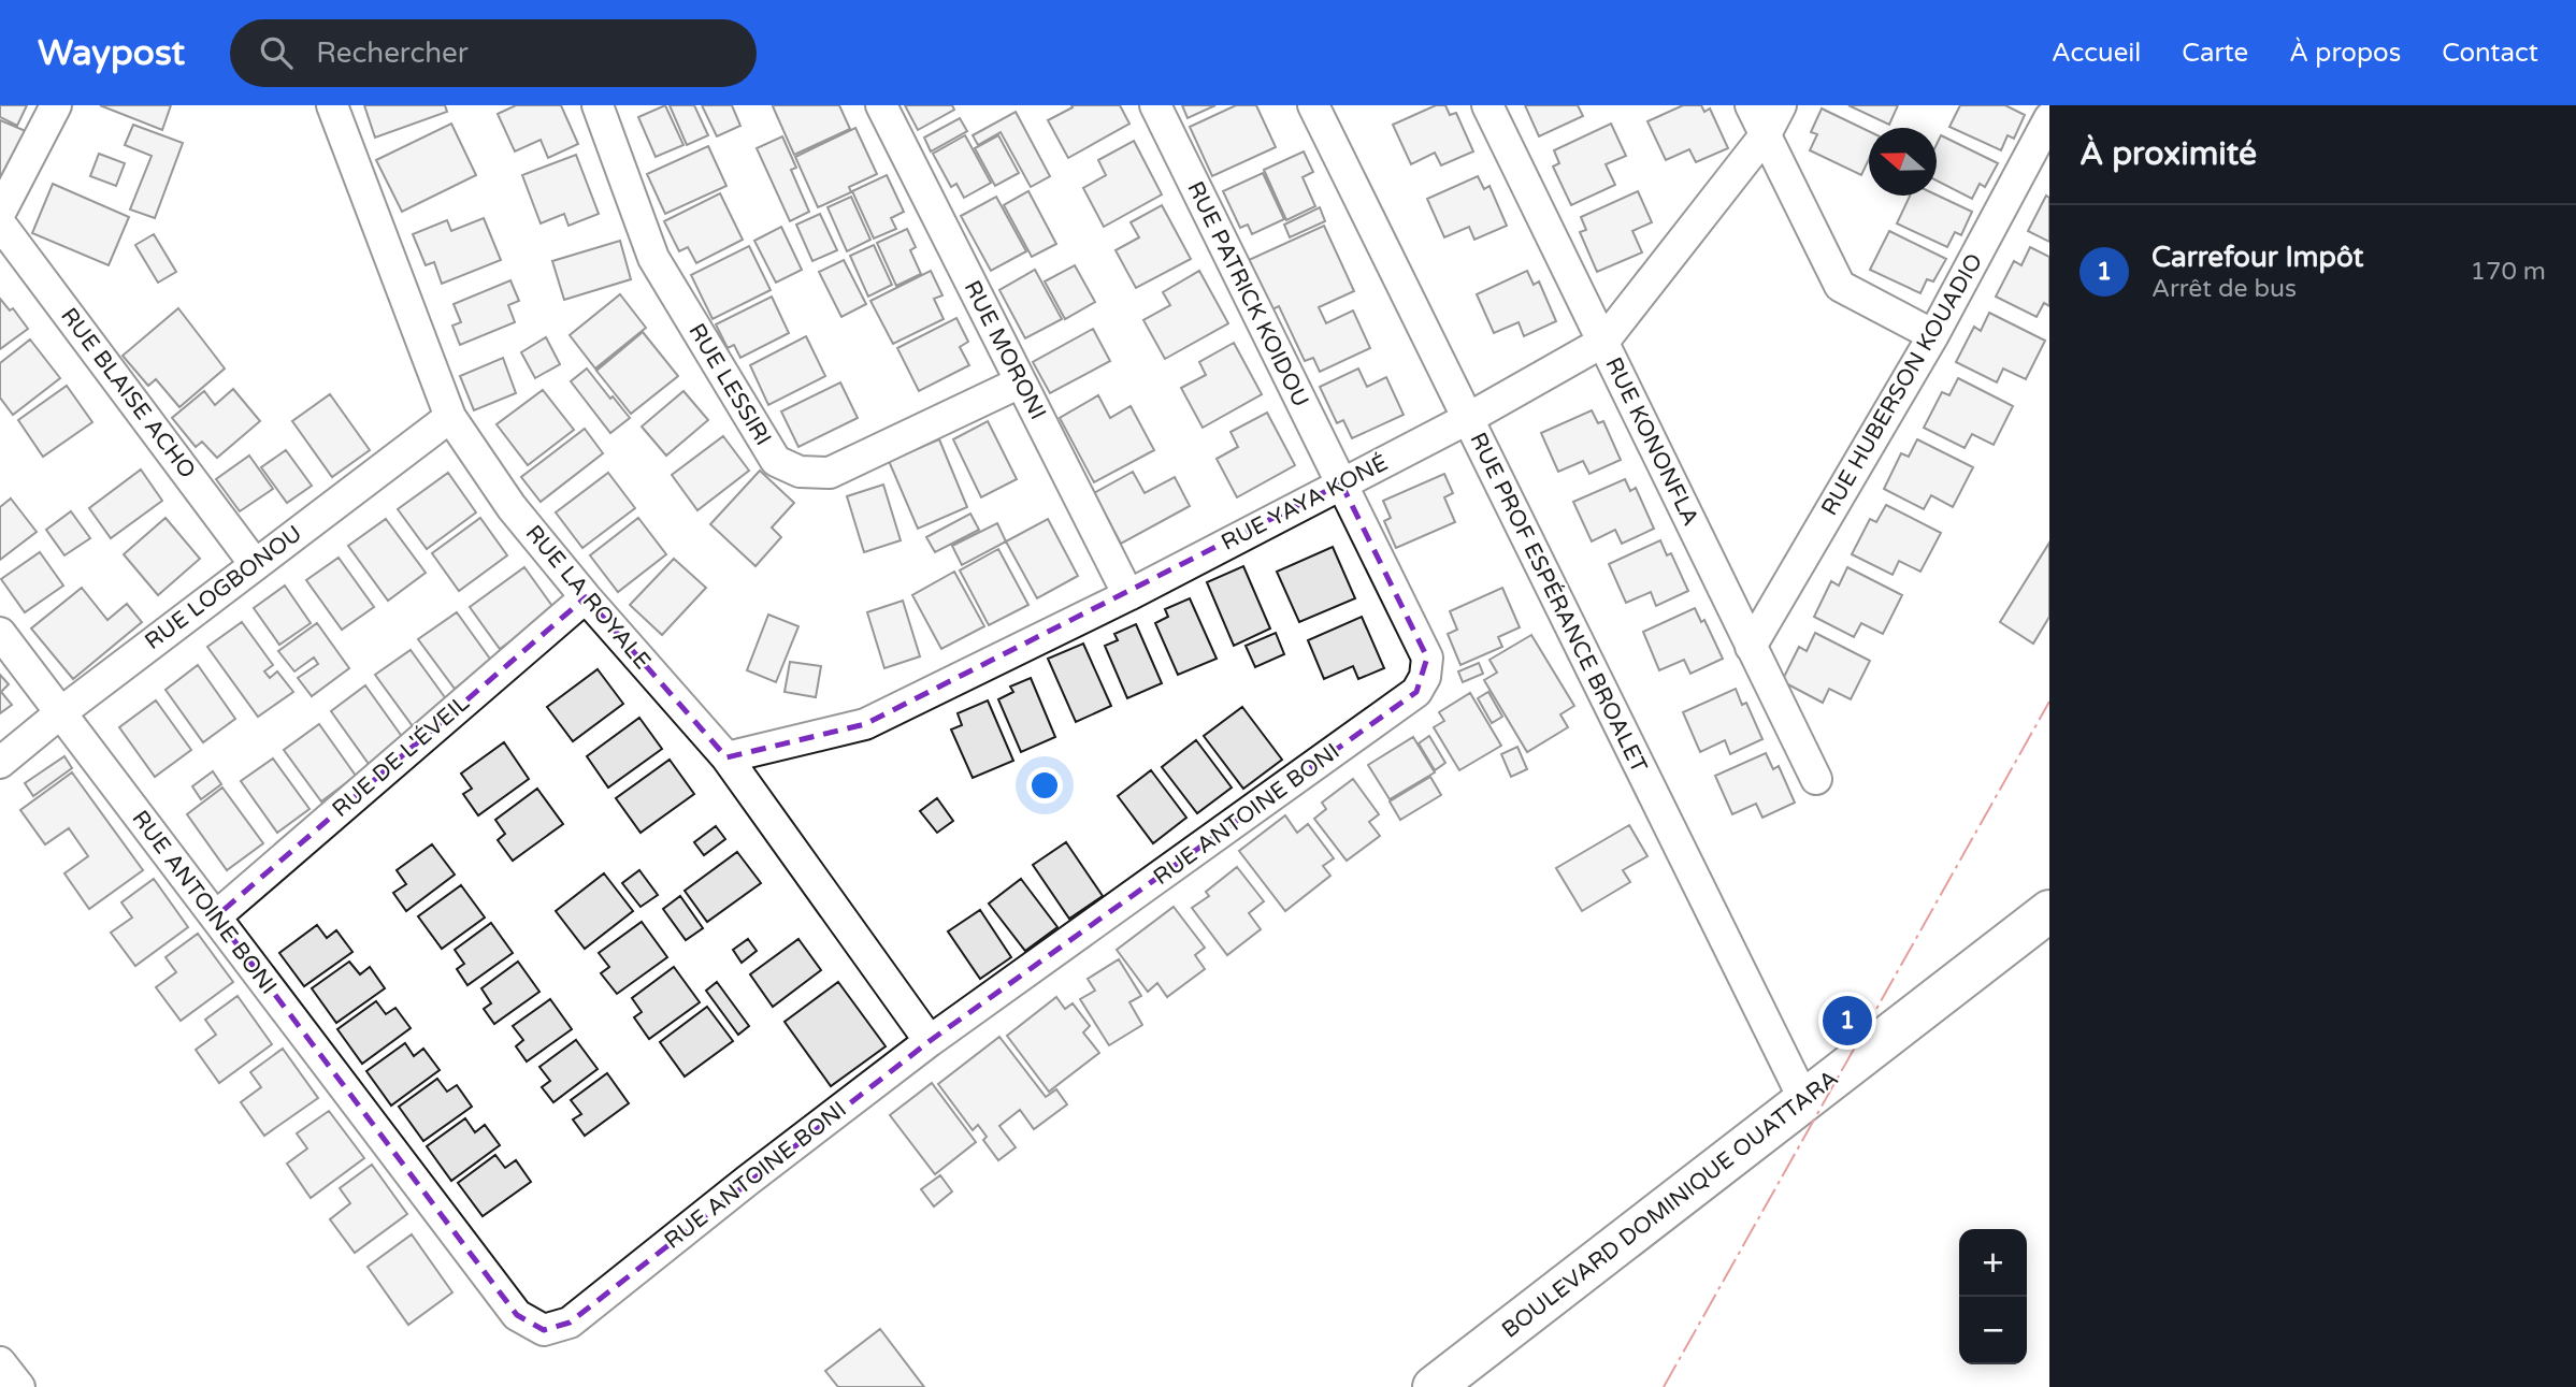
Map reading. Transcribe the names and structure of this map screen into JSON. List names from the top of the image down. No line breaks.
{"streets":{"street":["RUE PATRICK KOIDOU","RUE MORONI","RUE LESSIRI","RUE HUBERSON KOUADIO","RUE BLAISE ACHO","RUE KONONFLA","RUE YAYA KONÉ","RUE LOGBONOU","RUE LA ROYALE","RUE PROF ESPÉRANCE BROALET","RUE DE L'ÉVEIL","RUE ANTOINE BONI","BOULEVARD DOMINIQUE OUATTARA"]},"crossings":[["RUE PATRICK KOIDOU","RUE YAYA KONÉ"],["RUE PATRICK KOIDOU","RUE ANTOINE BONI"],["RUE MORONI","RUE LESSIRI"],["RUE MORONI","RUE YAYA KONÉ"],["RUE HUBERSON KOUADIO","RUE KONONFLA"],["RUE BLAISE ACHO","RUE LOGBONOU"],["RUE KONONFLA","RUE YAYA KONÉ"],["RUE YAYA KONÉ","RUE LA ROYALE"],["RUE YAYA KONÉ","RUE PROF ESPÉRANCE BROALET"],["RUE YAYA KONÉ","RUE ANTOINE BONI"],["RUE LOGBONOU","RUE LA ROYALE"],["RUE LOGBONOU","RUE ANTOINE BONI"],["RUE LA ROYALE","RUE DE L'ÉVEIL"],["RUE LA ROYALE","RUE ANTOINE BONI"],["RUE PROF ESPÉRANCE BROALET","BOULEVARD DOMINIQUE OUATTARA"],["RUE DE L'ÉVEIL","RUE ANTOINE BONI"]],"north":"left","page":{"header":"Waypost","search":"Rechercher","nav":["Accueil","Carte","À propos","Contact"],"heading":"À proximité","list":[{"mark":"1","name":"Carrefour Impôt","note":"Arrêt de bus","value":"170 m"}],"pins":"1","map_buttons":["+","−"]}}
